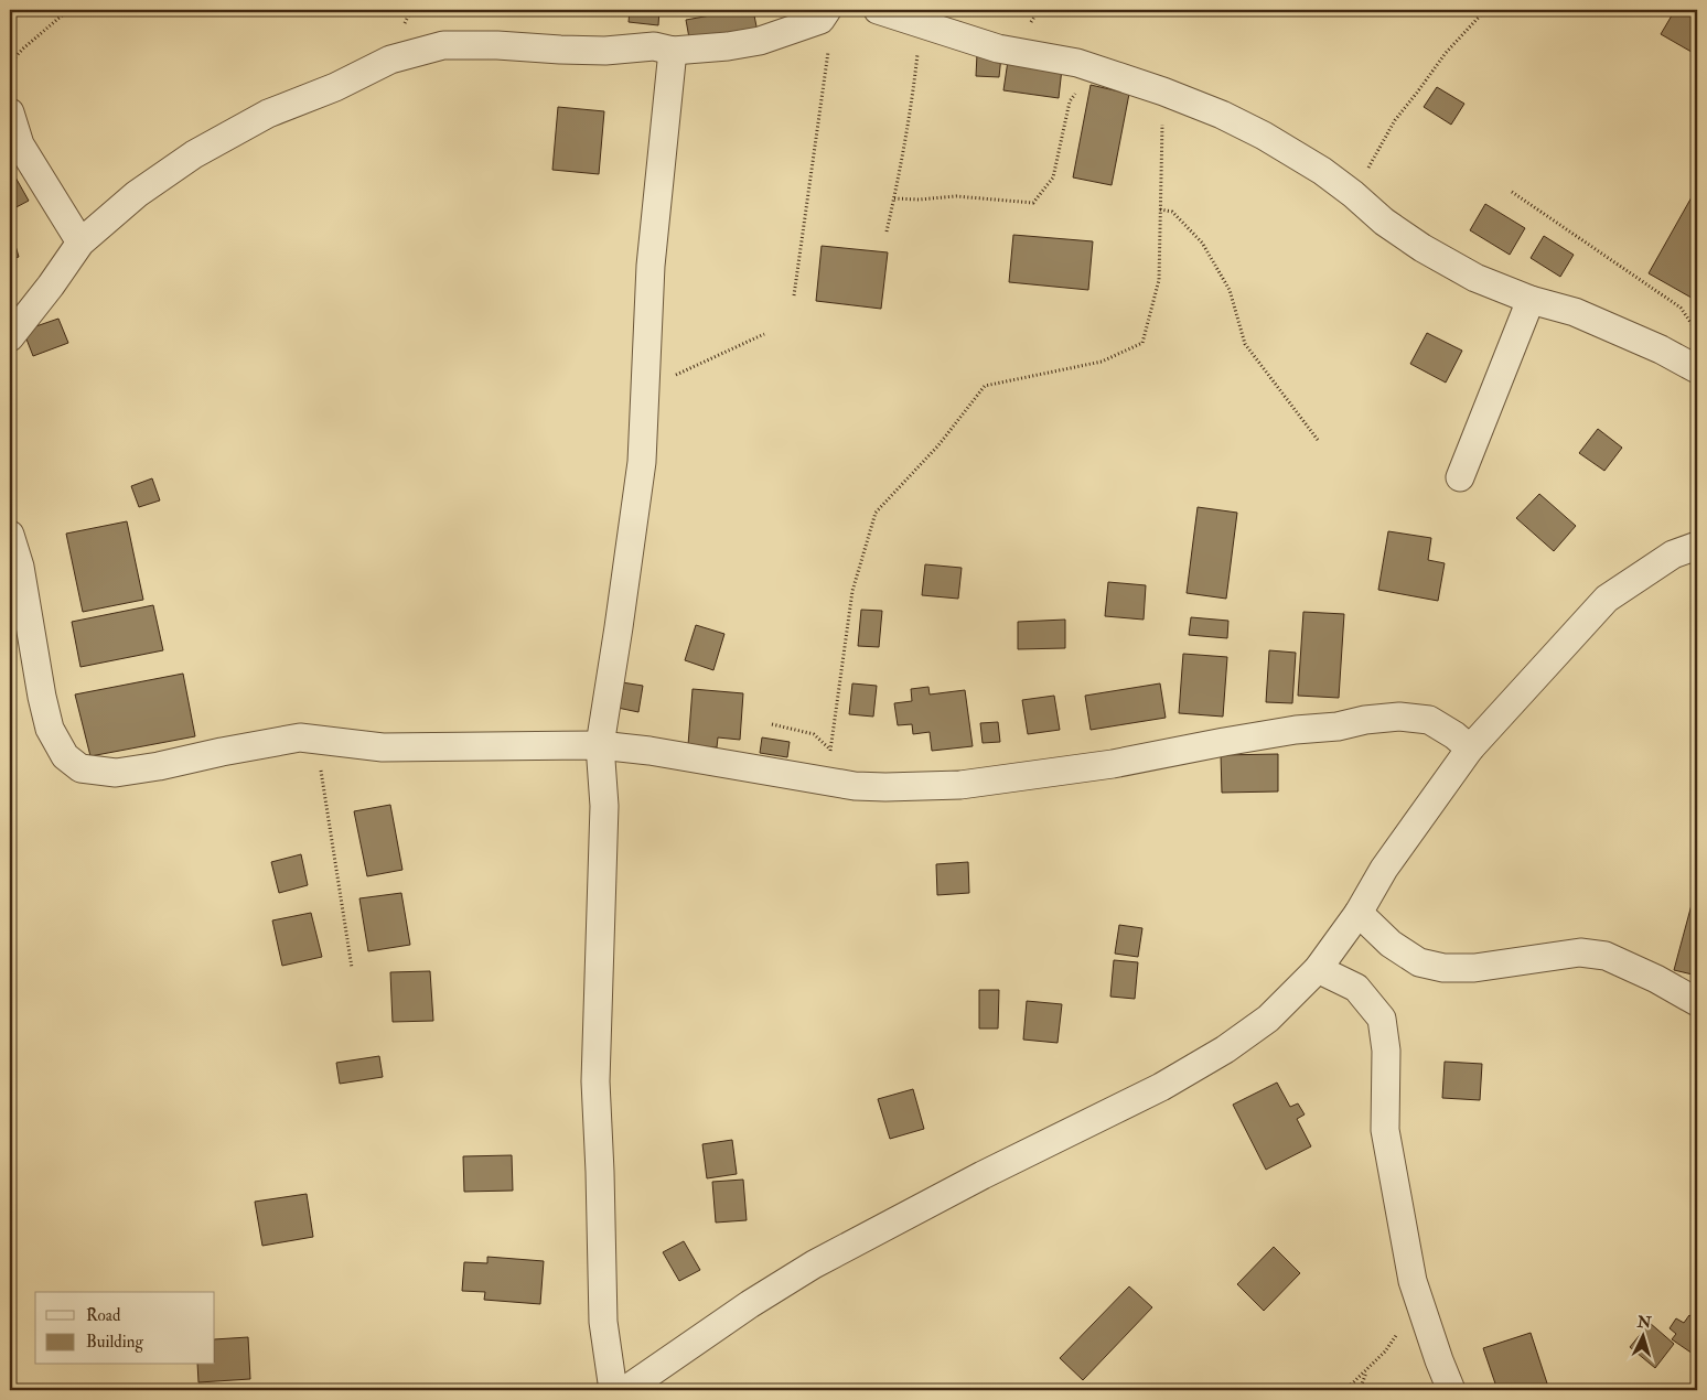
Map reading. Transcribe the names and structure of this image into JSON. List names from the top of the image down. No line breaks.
{"legend":["Road","Building"],"north":"top"}
